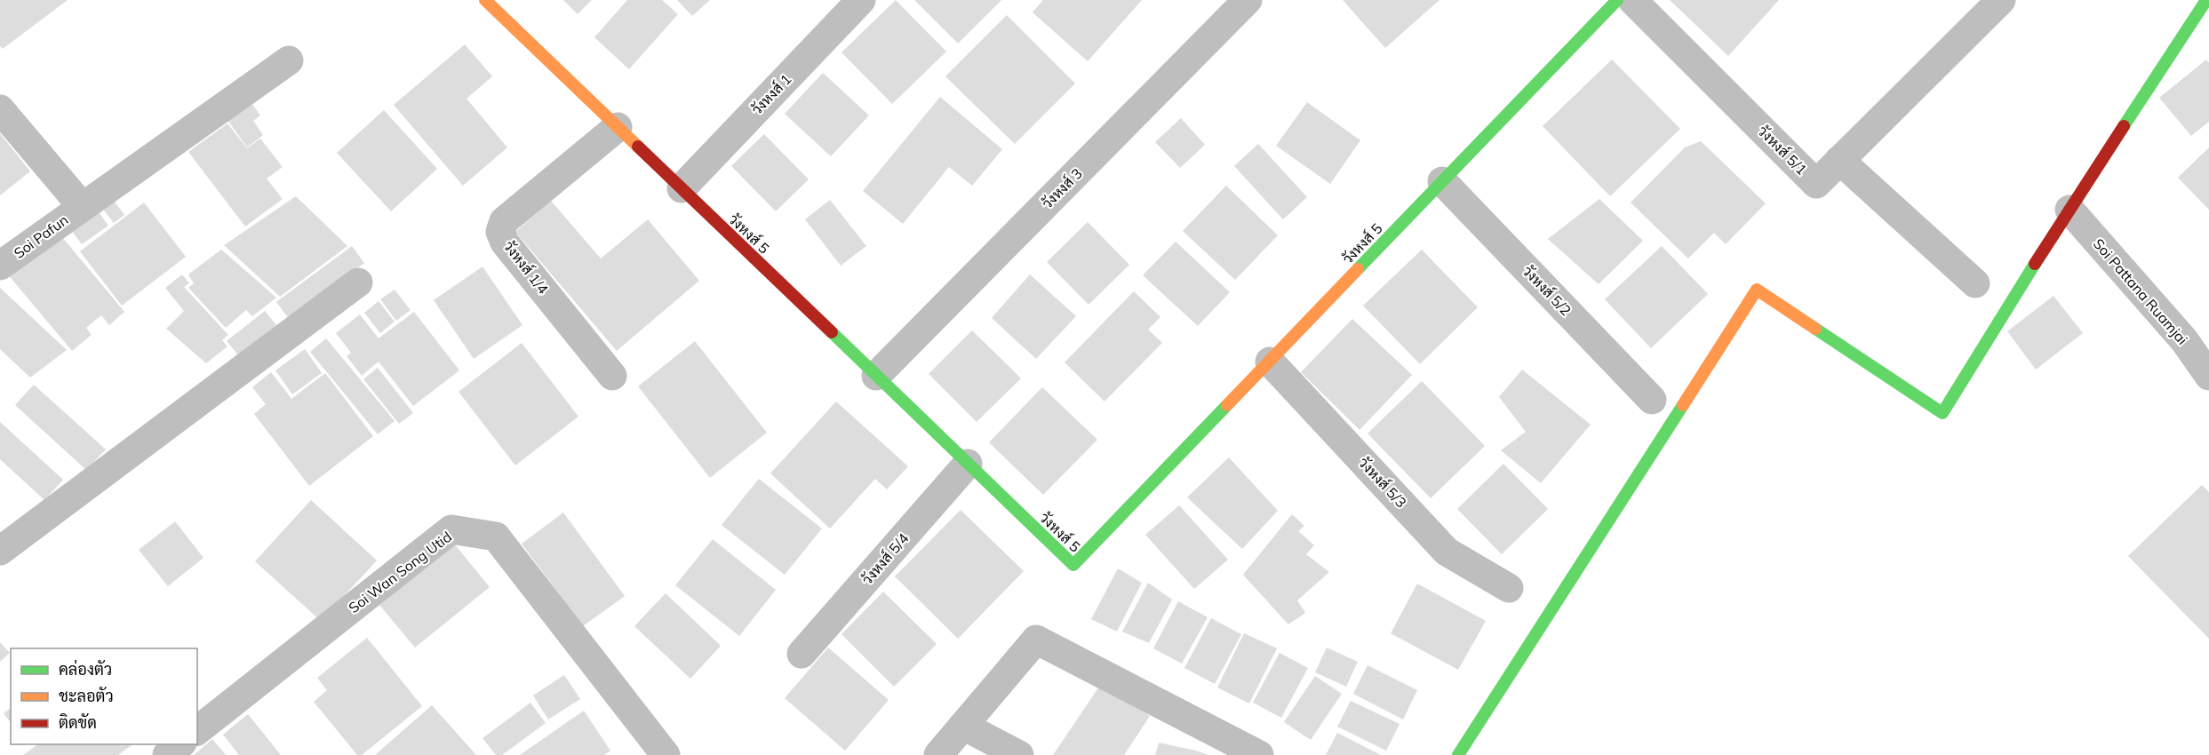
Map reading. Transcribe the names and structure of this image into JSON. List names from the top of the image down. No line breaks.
{"streets":{"street":["วังหงส์ 1","วังหงส์ 5/1","วังหงส์ 3","วังหงส์ 5","Soi Pafun","วังหงส์ 1/4","วังหงส์ 5/2","Soi Pattana Ruamjai","วังหงส์ 5/3","วังหงส์ 5/4","Soi Wan Song Utid"]},"crossings":[["วังหงส์ 1","วังหงส์ 5"],["วังหงส์ 3","วังหงส์ 5"],["วังหงส์ 5","วังหงส์ 1/4"],["วังหงส์ 5","วังหงส์ 5/2"],["วังหงส์ 5","วังหงส์ 5/3"],["วังหงส์ 5","วังหงส์ 5/4"]],"legend":["คล่องตัว","ชะลอตัว","ติดขัด"]}
